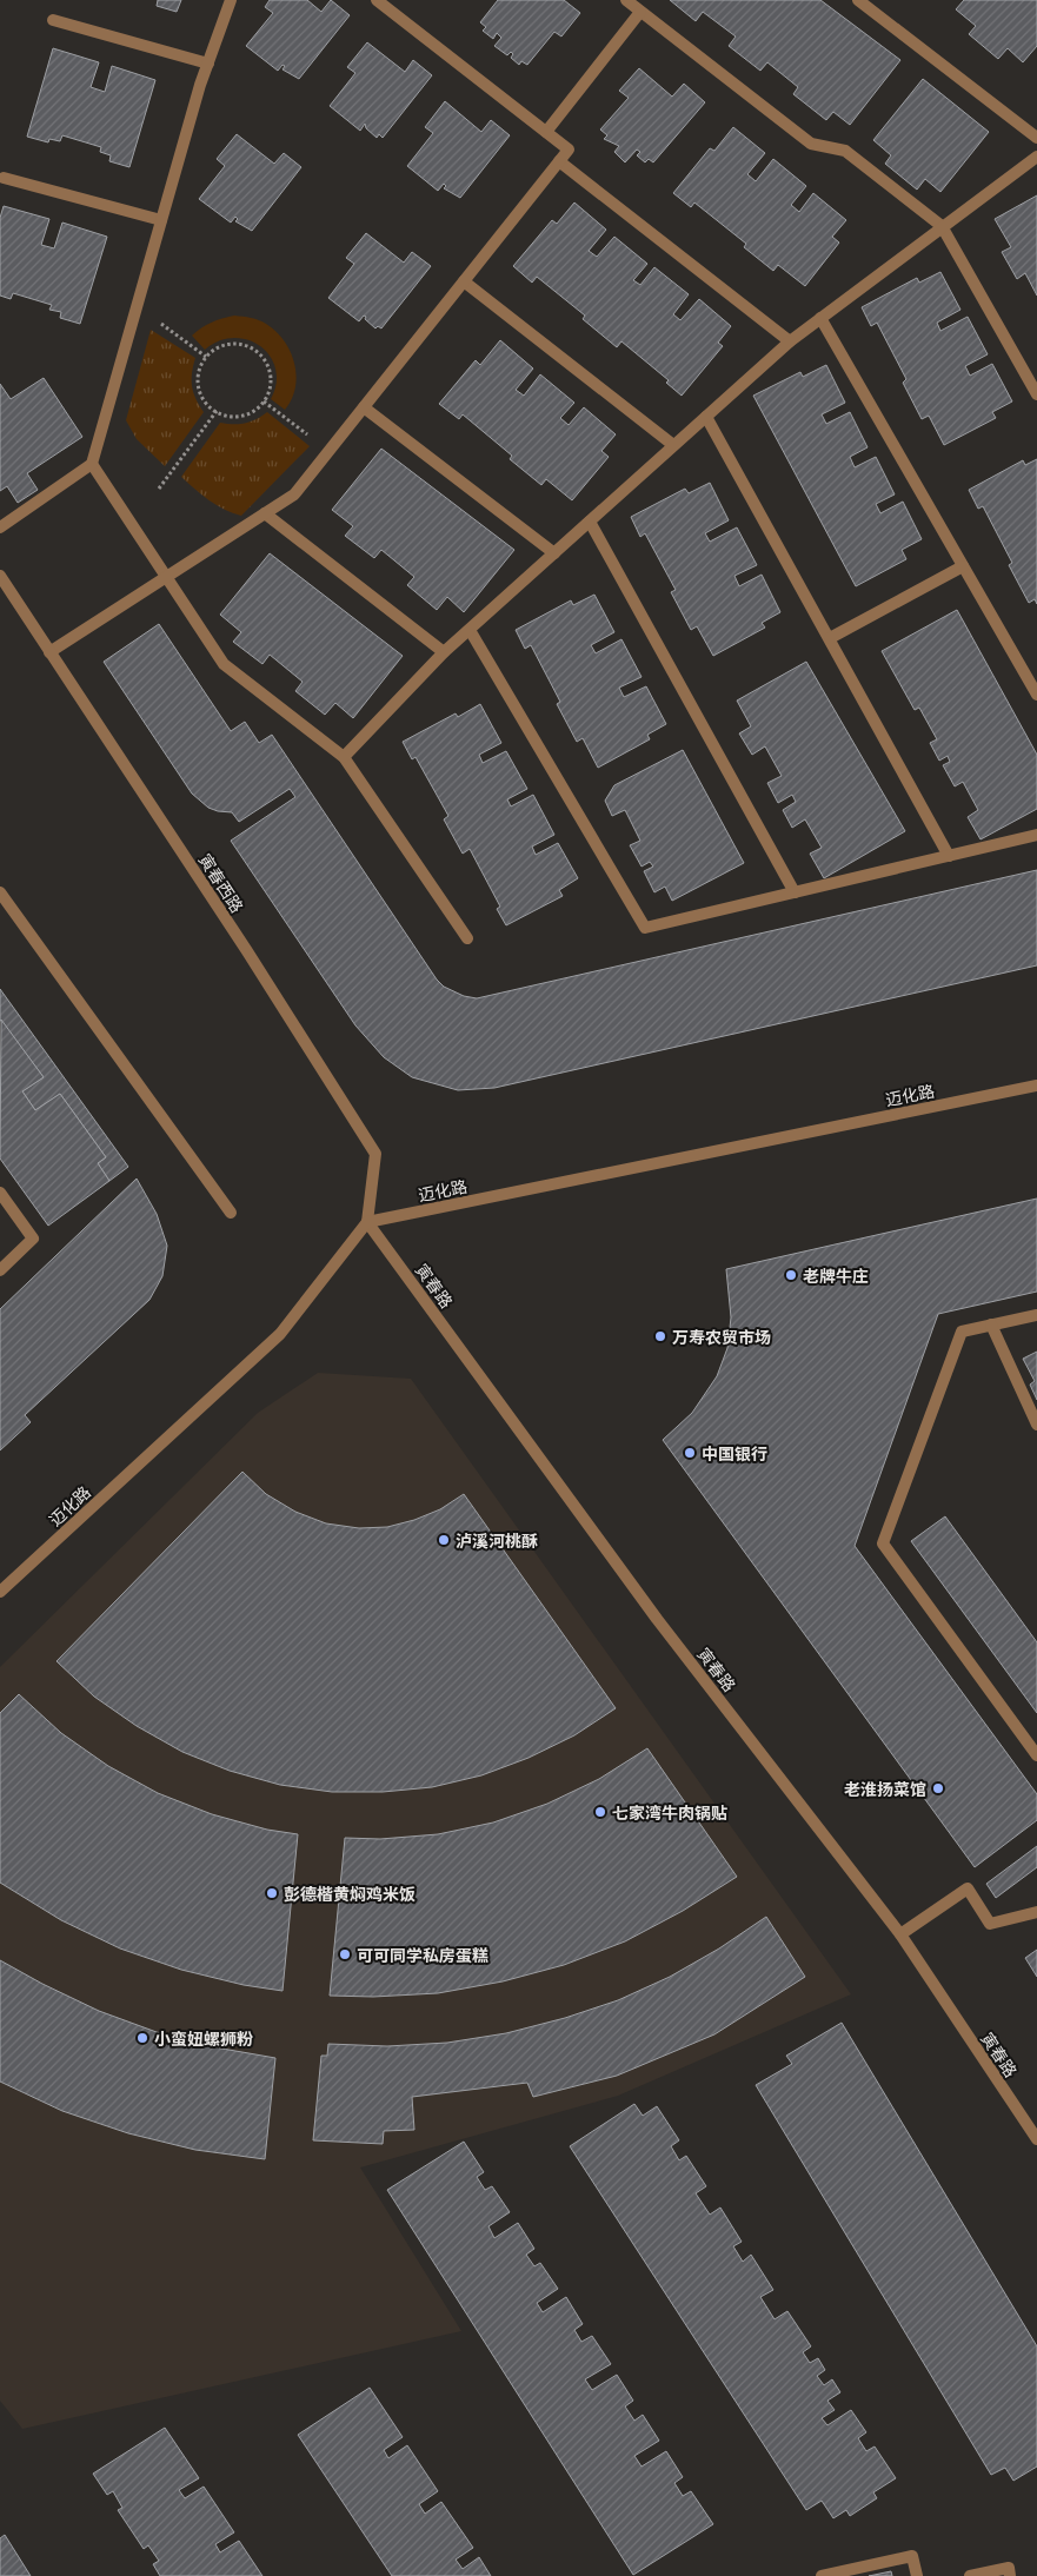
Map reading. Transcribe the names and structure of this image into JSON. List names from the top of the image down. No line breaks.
{"streets":{"street":["寅春西路","迈化路","寅春路"]},"crossings":[["寅春西路","迈化路"],["寅春西路","寅春路"],["迈化路","寅春路"]],"places":["老牌牛庄","万寿农贸市场","中国银行","泸溪河桃酥","老淮扬菜馆","七家湾牛肉锅贴","彭德楷黄焖鸡米饭","可可同学私房蛋糕","小蛮妞螺狮粉"]}
